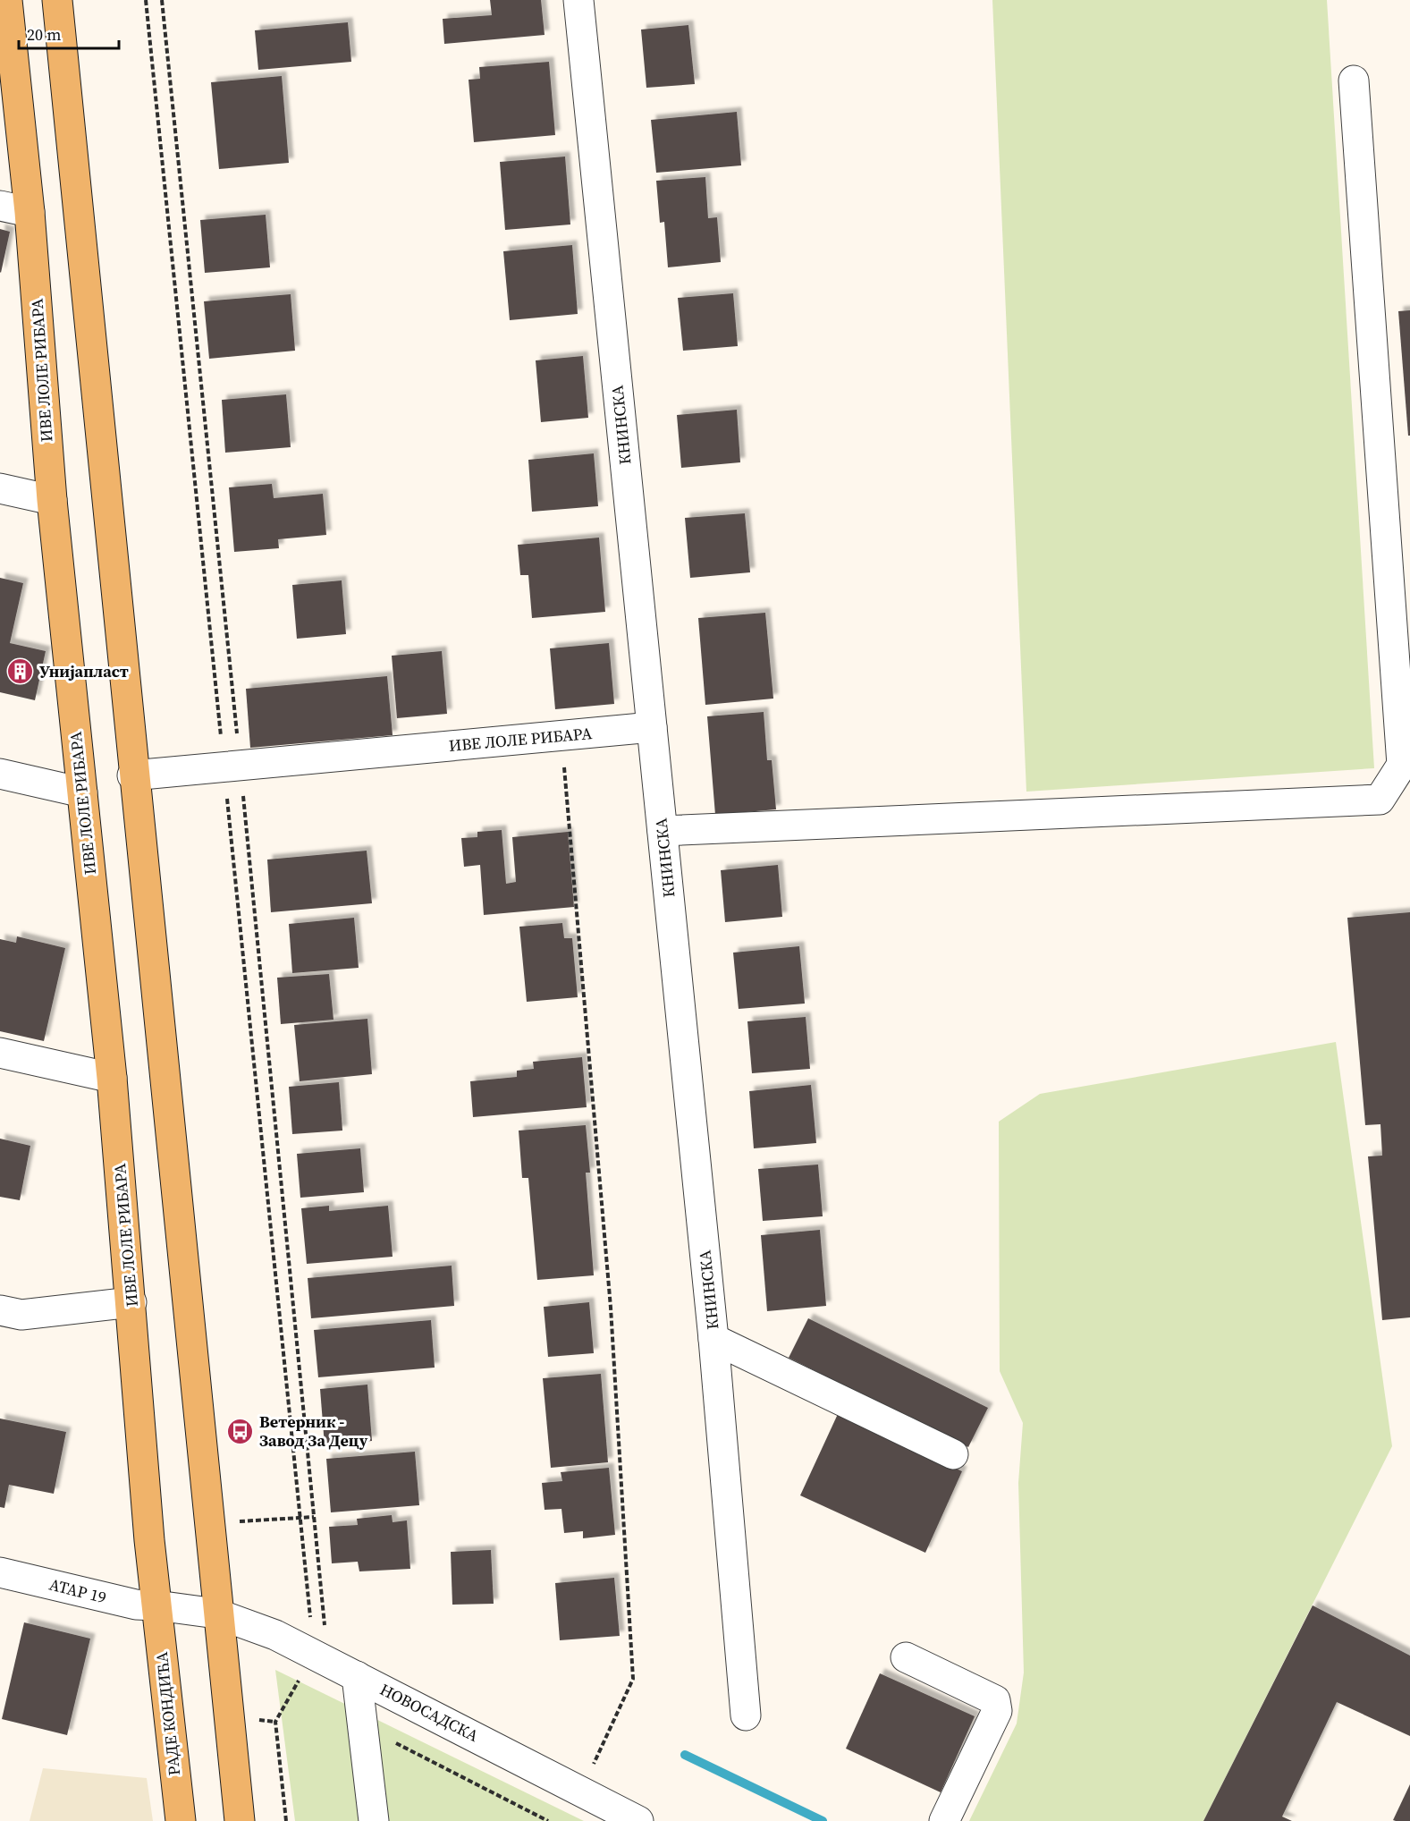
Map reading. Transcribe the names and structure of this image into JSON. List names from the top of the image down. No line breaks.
{"streets":{"main road":["ИВЕ ЛОЛЕ РИБАРА","РАДЕ КОНДИЋА"],"street":["КНИНСКА","АТАР 19","НОВОСАДСКА"]},"crossings":[["ИВЕ ЛОЛЕ РИБАРА","КНИНСКА"],["ИВЕ ЛОЛЕ РИБАРА","АТАР 19"],["ИВЕ ЛОЛЕ РИБАРА","РАДЕ КОНДИЋА"],["АТАР 19","НОВОСАДСКА"],["АТАР 19","РАДЕ КОНДИЋА"]],"places":{"building":["Унијапласт"],"bus stop":["Ветерник - Завод За Децу"]},"scale_bar":"20 m"}
